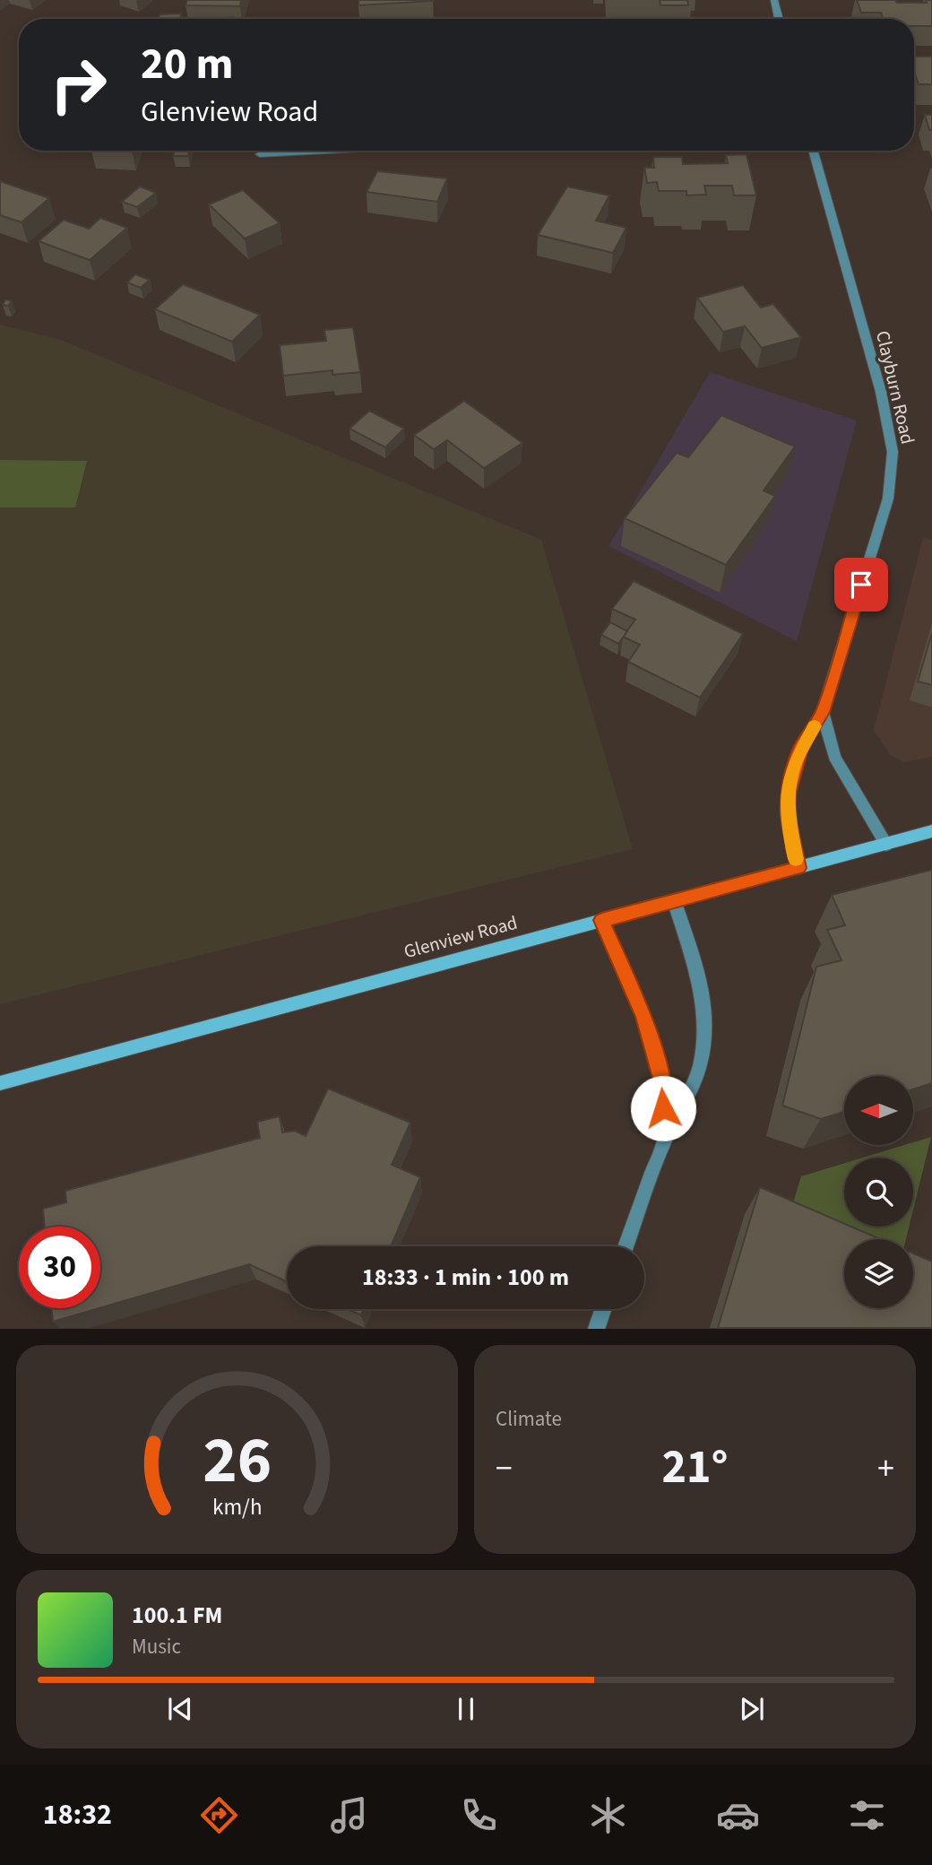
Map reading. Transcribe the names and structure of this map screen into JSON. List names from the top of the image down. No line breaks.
{"streets":{"main road":["Glenview Road"],"street":["Clayburn Road"]},"crossings":[["Clayburn Road","Glenview Road"]],"north":"left","page":{"turn":["20 m","Glenview Road"],"limit":"30","trip":"18:33 · 1 min · 100 m","tile":"Climate","heat":["−","21°","+"],"song":["100.1 FM","Music"],"tabs":"18:32","gauge":["26","km/h"]}}
